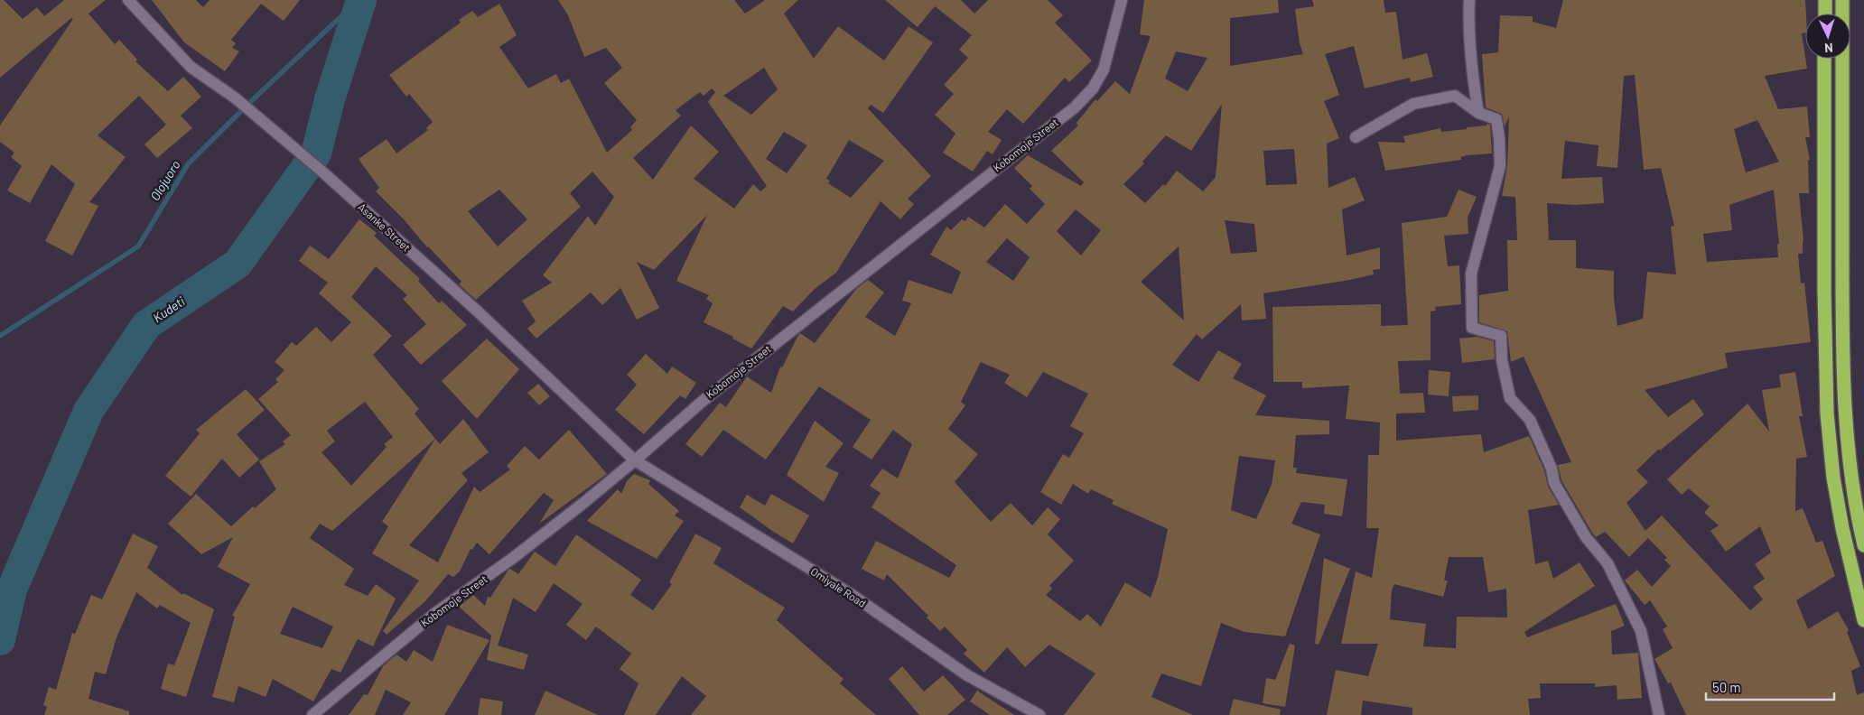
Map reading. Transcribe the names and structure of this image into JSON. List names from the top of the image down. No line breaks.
{"streets":{"street":["Kobomoje Street","Asanke Street","Omiyale Road"]},"crossings":[["Kobomoje Street","Asanke Street"],["Kobomoje Street","Omiyale Road"],["Asanke Street","Omiyale Road"]],"water":["Olojuoro","Kudeti"],"scale_bar":"50 m","north":"bottom"}
